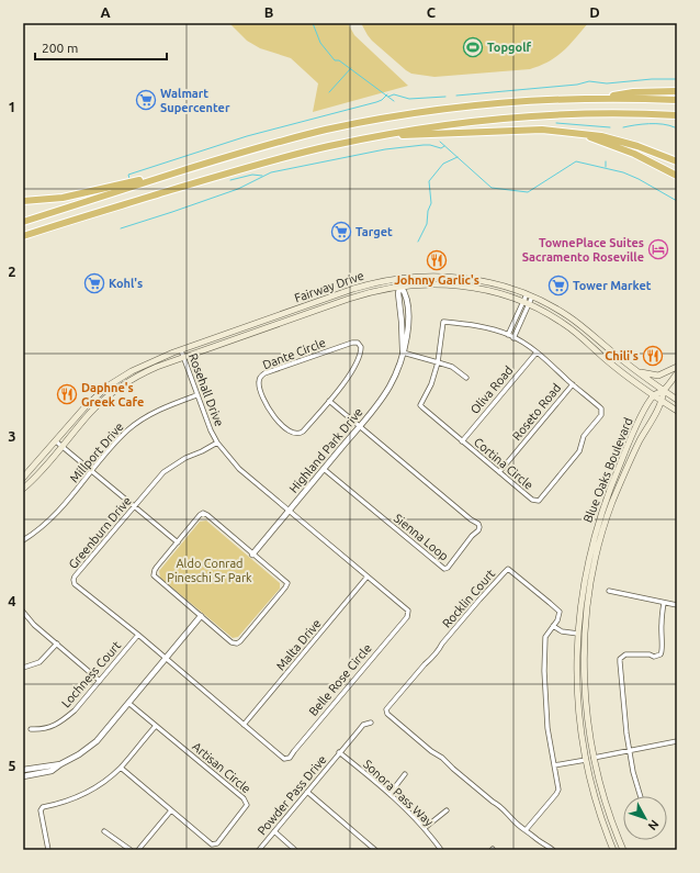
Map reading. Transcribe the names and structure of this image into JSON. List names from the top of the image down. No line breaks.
{"streets":{"main road":["Fairway Drive","Blue Oaks Boulevard"],"street":["Dante Circle","Rosehall Drive","Oliva Road","Roseto Road","Highland Park Drive","Millport Drive","Cortina Circle","Greenburn Drive","Sienna Loop","Rocklin Court","Malta Drive","Lochness Court","Belle Rose Circle","Artisan Circle","Sonora Pass Way","Powder Pass Drive"]},"crossings":[["Fairway Drive","Rosehall Drive"],["Fairway Drive","Highland Park Drive"],["Fairway Drive","Blue Oaks Boulevard"],["Rosehall Drive","Highland Park Drive"],["Rosehall Drive","Millport Drive"],["Rosehall Drive","Greenburn Drive"],["Rosehall Drive","Belle Rose Circle"],["Oliva Road","Cortina Circle"],["Roseto Road","Cortina Circle"],["Highland Park Drive","Sienna Loop"],["Highland Park Drive","Belle Rose Circle"],["Greenburn Drive","Lochness Court"],["Greenburn Drive","Belle Rose Circle"],["Malta Drive","Belle Rose Circle"],["Sonora Pass Way","Powder Pass Drive"]],"parks":["Aldo Conrad Pineschi Sr Park"],"places":{"sports":["Topgolf"],"supermarket":["Walmart Supercenter","Target","Kohl's","Tower Market"],"hotel":["TownePlace Suites Sacramento Roseville"],"restaurant":["Johnny Garlic's","Chili's","Daphne's Greek Cafe"]},"scale_bar":"200 m","north":"bottom right","grid":{"columns":["A","B","C","D"],"rows":["1","2","3","4","5"]}}
